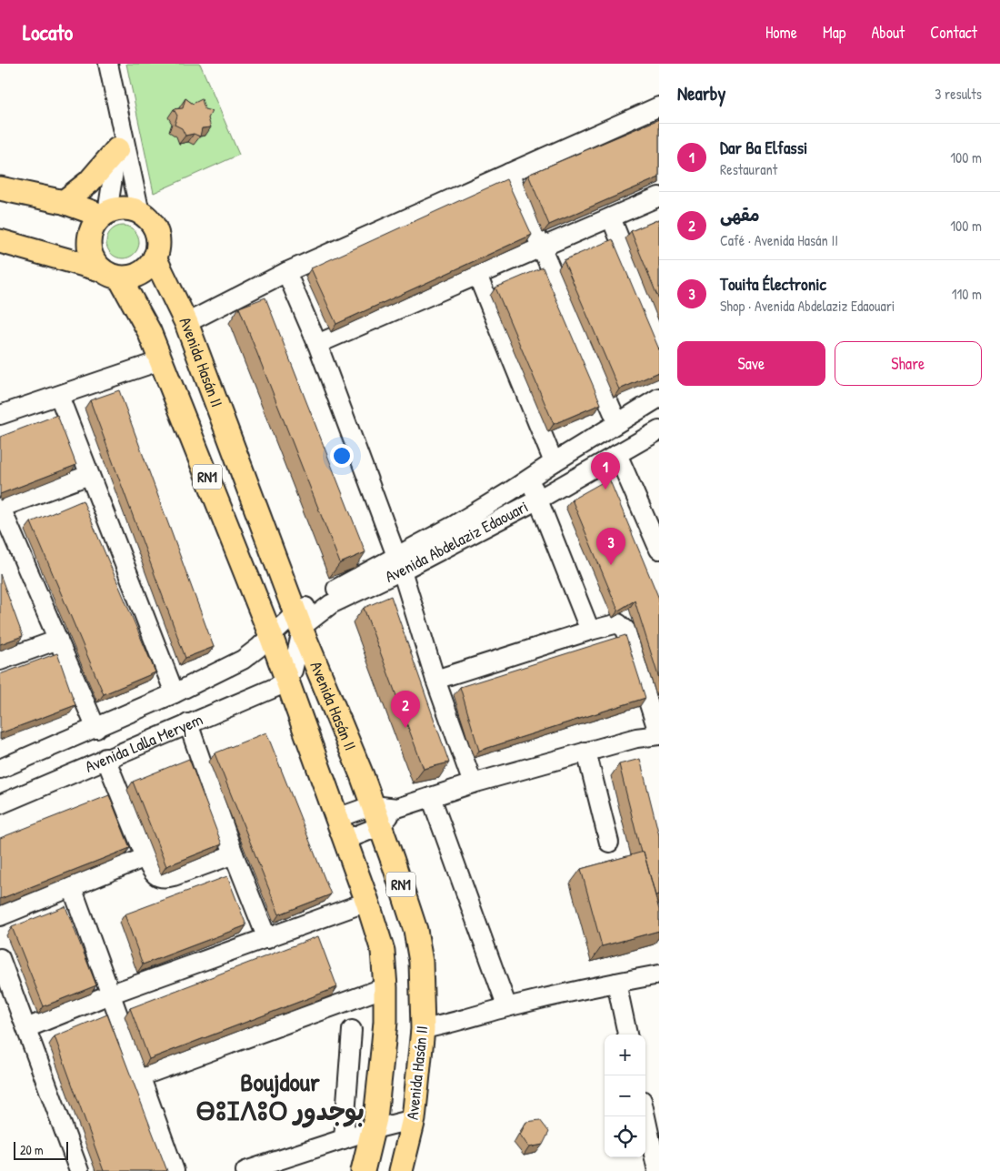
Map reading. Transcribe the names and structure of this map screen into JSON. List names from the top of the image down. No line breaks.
{"streets":{"main road":["Avenida Hasán II","RN1"],"street":["Avenida Abdelaziz Edaouari","Avenida Lalla Meryem"]},"crossings":[["Avenida Hasán II","RN1"],["Avenida Hasán II","Avenida Abdelaziz Edaouari"],["Avenida Hasán II","Avenida Lalla Meryem"],["Avenida Abdelaziz Edaouari","Avenida Lalla Meryem"]],"districts":["Boujdour ⴱⵓⵊⴷⵓⵔ بوجدور"],"scale_bar":"20 m","page":{"header":"Locato","nav":["Home","Map","About","Contact"],"heading":["Nearby","3 results"],"list":[{"mark":"1","name":"Dar Ba Elfassi","note":"Restaurant","value":"100 m"},{"mark":"2","name":"مقهى","note":"Café · Avenida Hasán II","value":"100 m"},{"mark":"3","name":"Touita Électronic","note":"Shop · Avenida Abdelaziz Edaouari","value":"110 m"}],"buttons":["Save","Share"],"pins":["1","3","2"],"map_buttons":["+","−"],"scale":"20 m"}}
